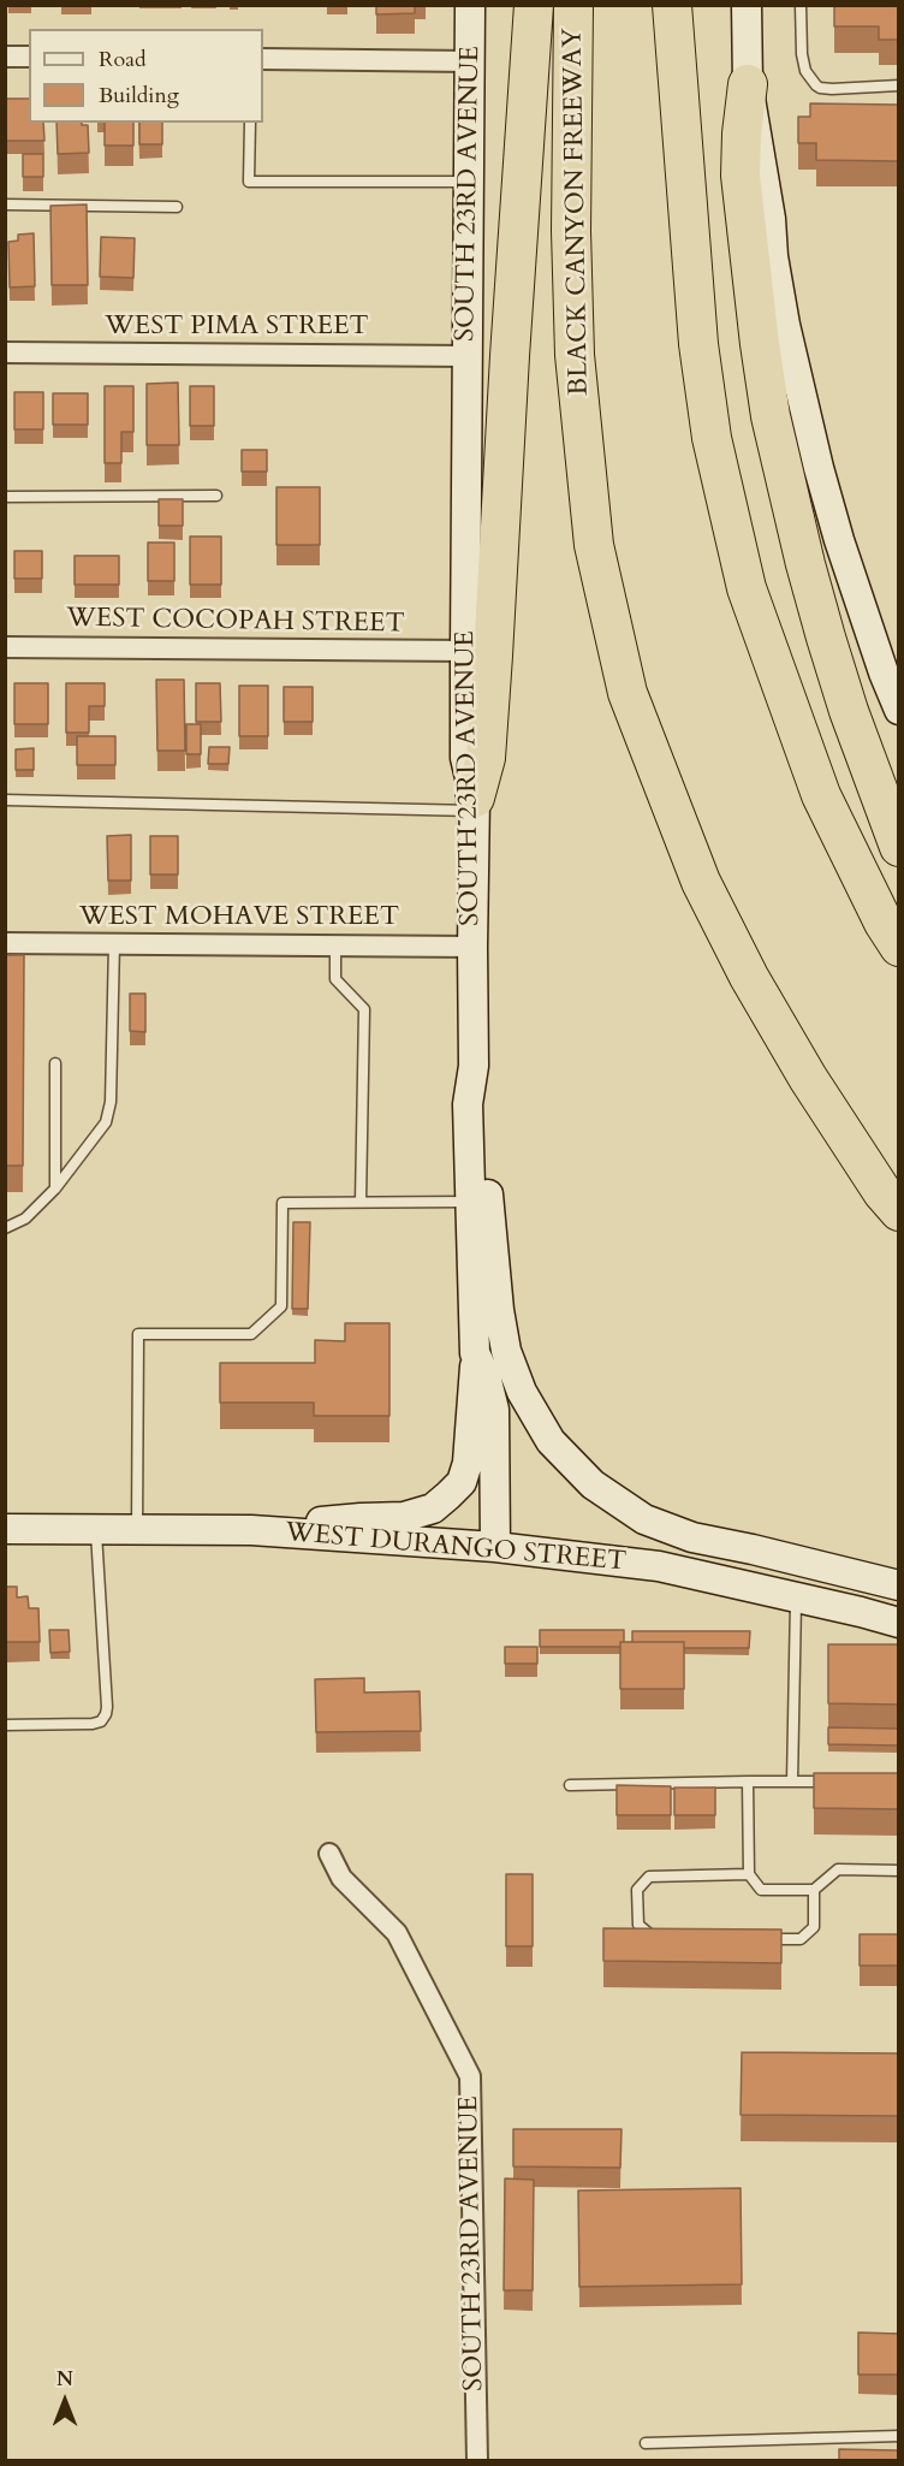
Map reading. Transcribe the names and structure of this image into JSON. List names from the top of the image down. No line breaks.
{"streets":{"highway":["BLACK CANYON FREEWAY"],"main road":["SOUTH 23RD AVENUE","WEST DURANGO STREET"],"street":["WEST PIMA STREET","WEST COCOPAH STREET","WEST MOHAVE STREET"]},"crossings":[["SOUTH 23RD AVENUE","WEST PIMA STREET"],["SOUTH 23RD AVENUE","WEST COCOPAH STREET"],["SOUTH 23RD AVENUE","WEST MOHAVE STREET"],["SOUTH 23RD AVENUE","WEST DURANGO STREET"]],"legend":["Road","Building"],"north":"top"}
